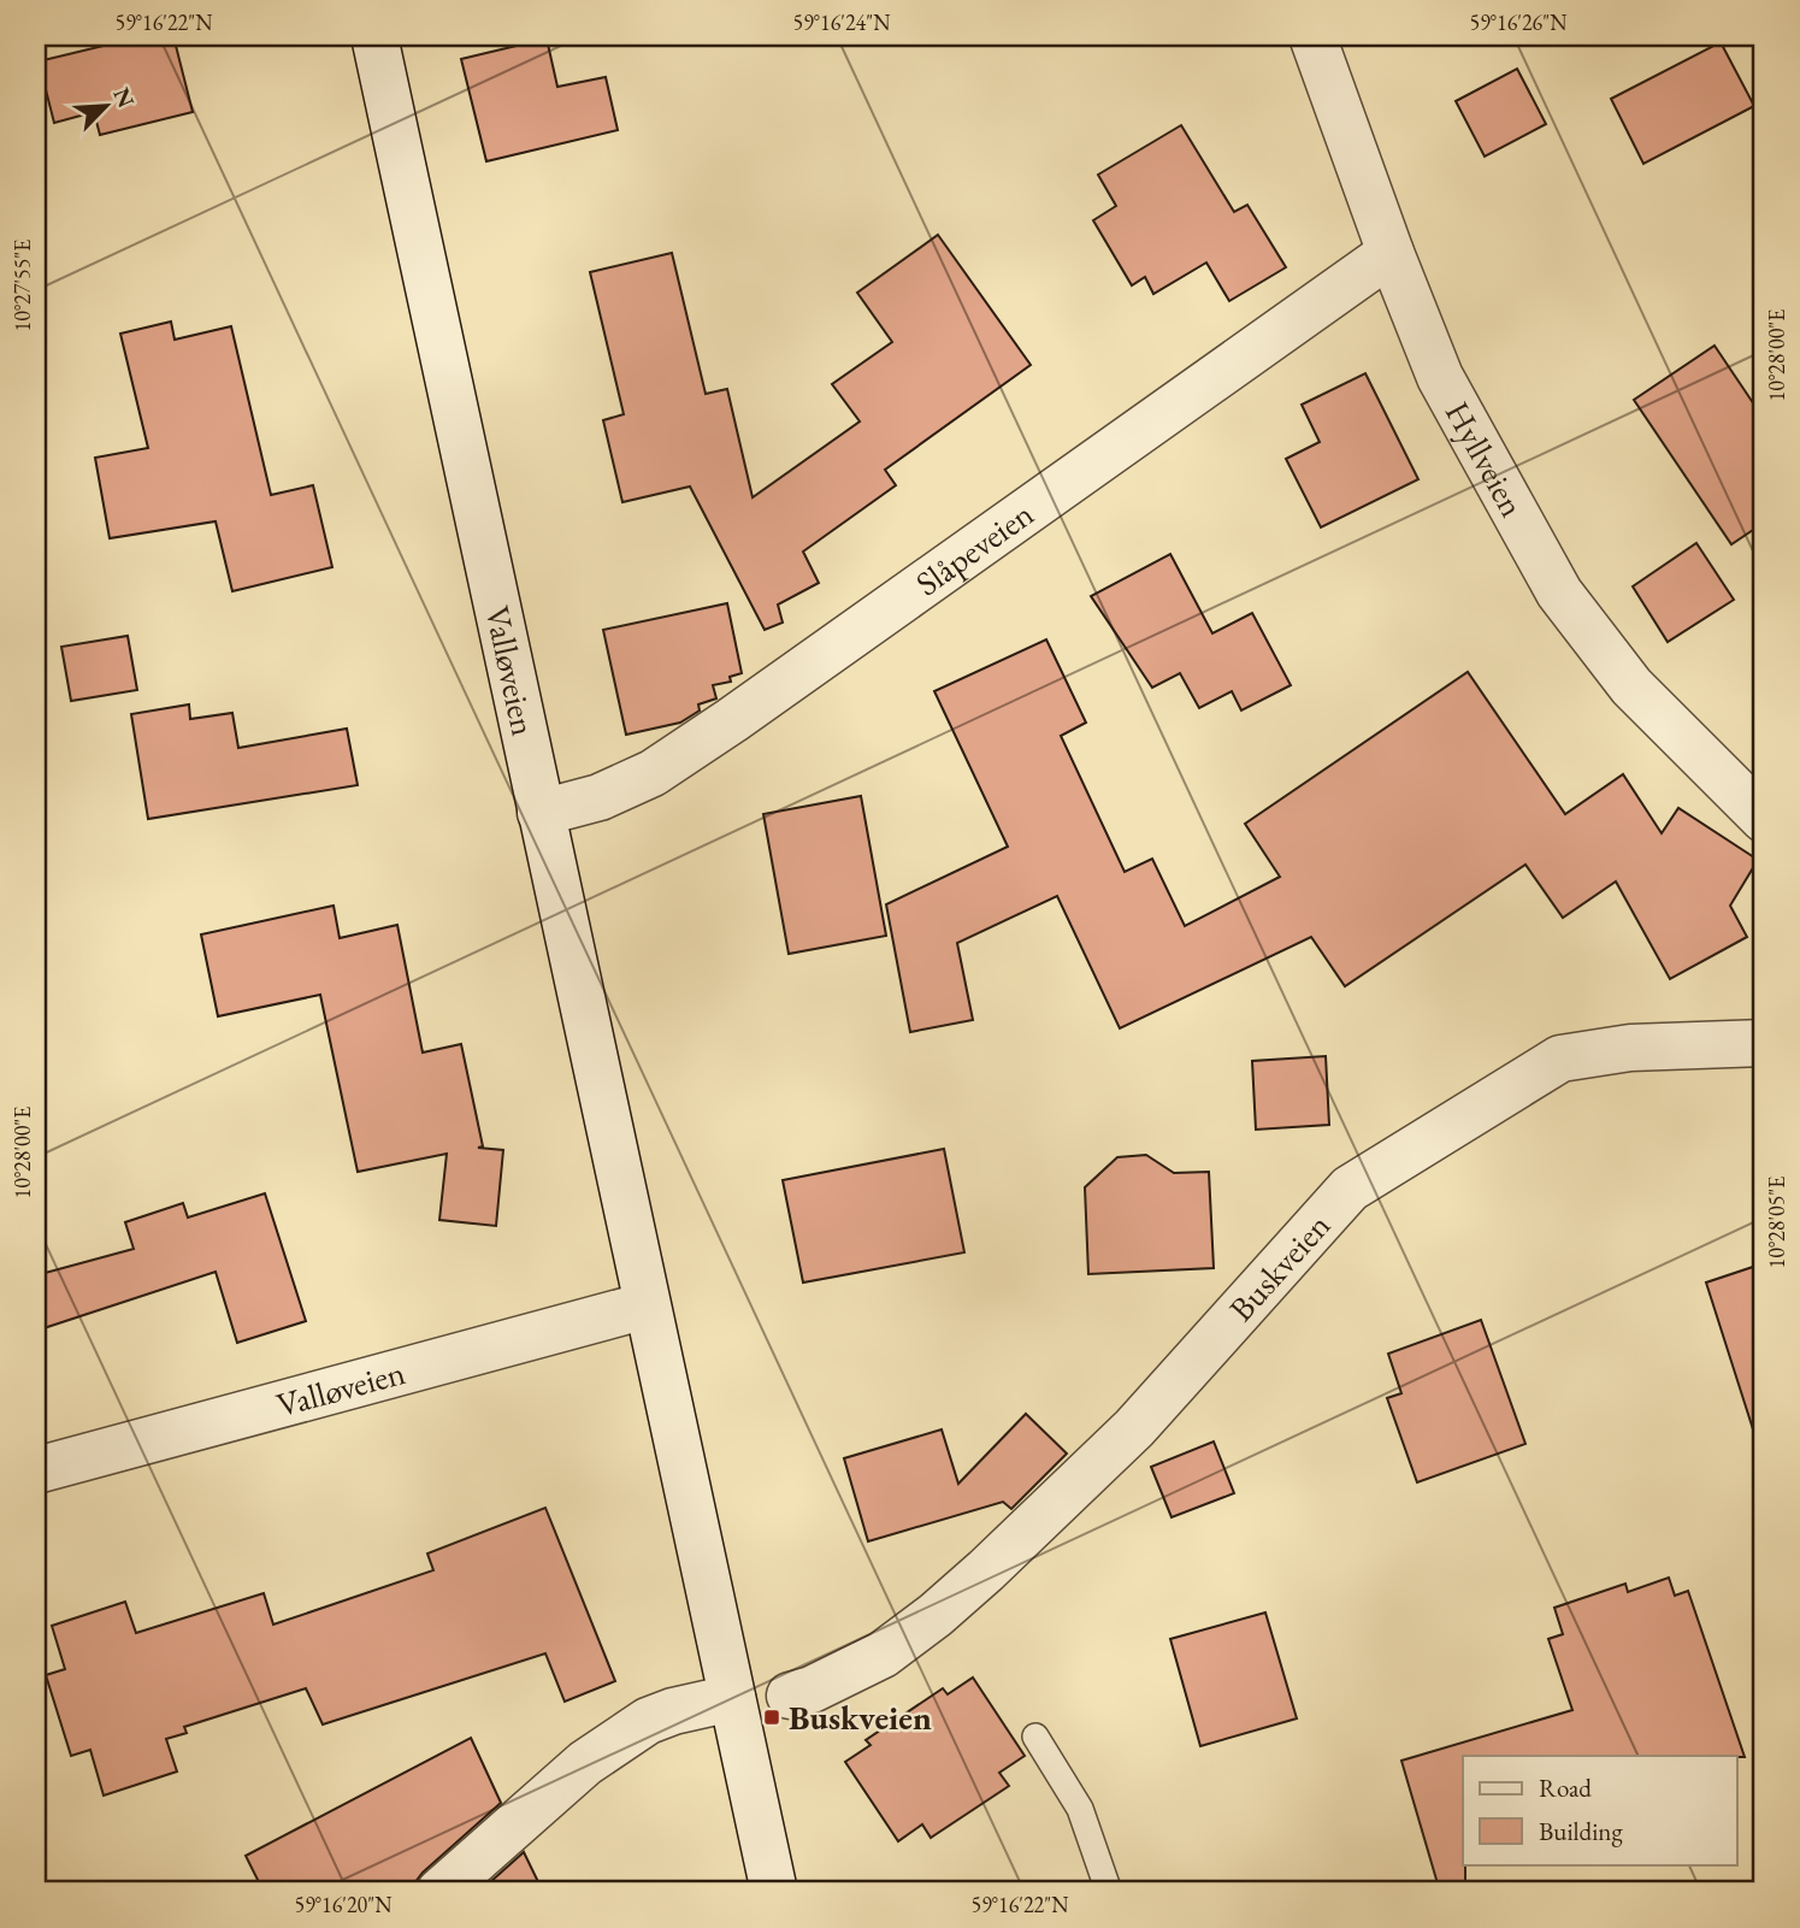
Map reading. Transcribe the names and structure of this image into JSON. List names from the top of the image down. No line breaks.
{"streets":{"street":["Hyllveien","Slåpeveien","Valløveien","Buskveien"]},"crossings":[["Hyllveien","Slåpeveien"],["Slåpeveien","Valløveien"]],"places":{"transit":["Buskveien"]},"legend":["Road","Building"],"north":"top right","coordinates":["59°16'22\"N","59°16'24\"N","59°16'26\"N","10°27'55\"E","10°28'00\"E","10°28'05\"E","59°16'20\"N"]}
